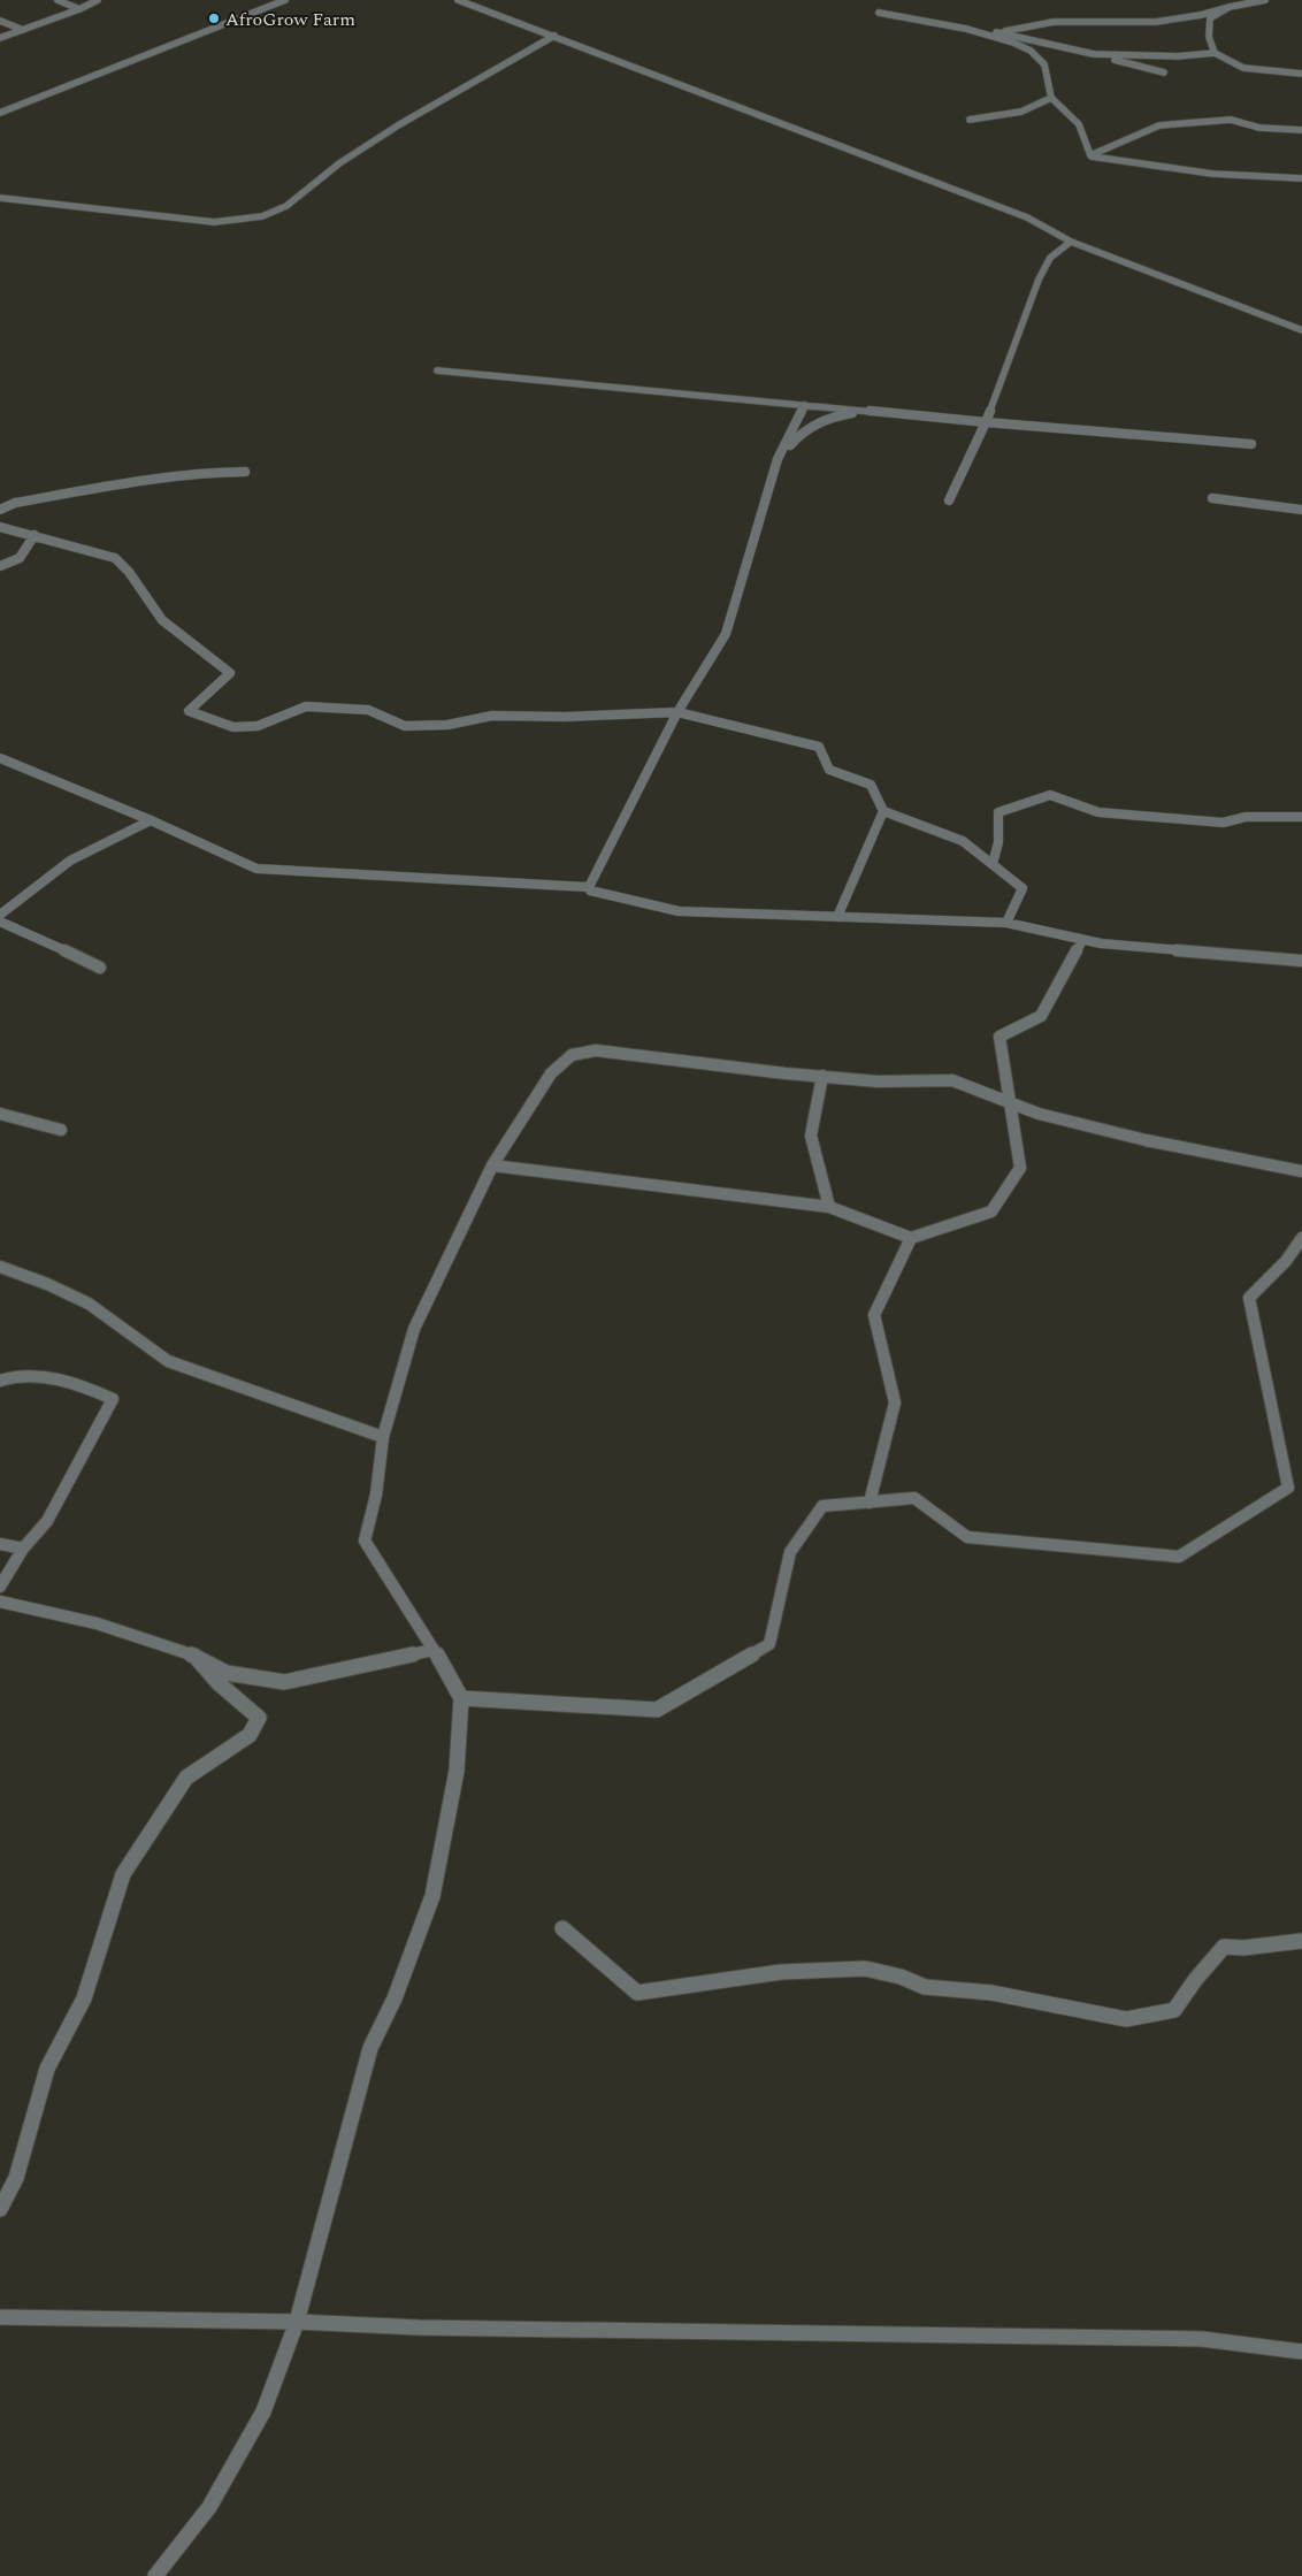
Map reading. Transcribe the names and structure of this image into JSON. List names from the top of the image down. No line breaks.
{"places":["AfroGrow Farm"]}
